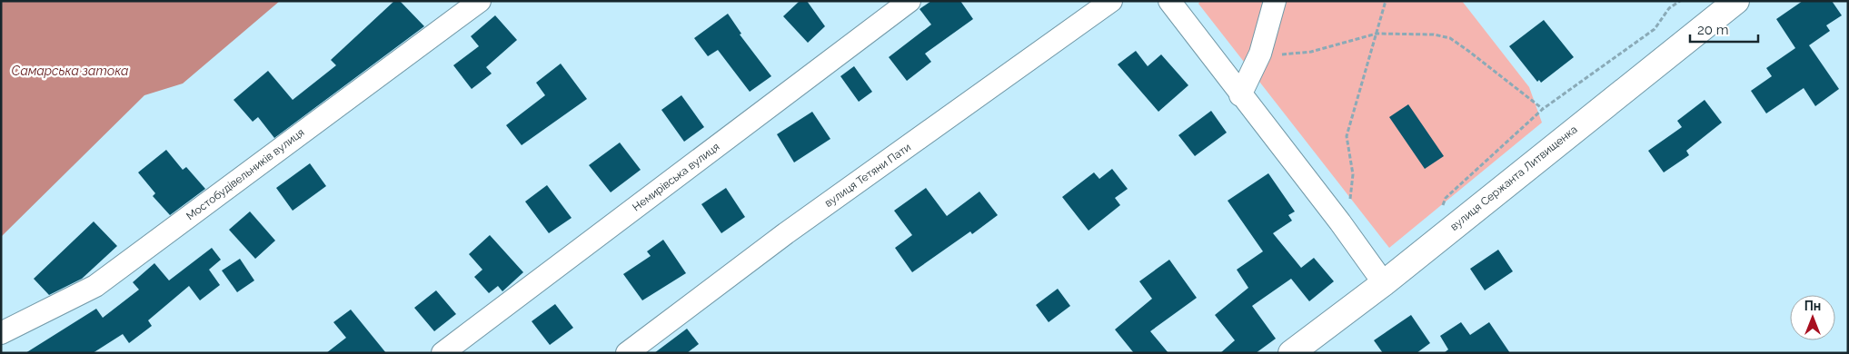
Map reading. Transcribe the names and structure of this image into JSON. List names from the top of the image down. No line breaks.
{"streets":{"main road":["вулиця Сержанта Литвищенка"],"street":["Мостобудівельників вулиця","вулиця Тетяни Пати","Немирівська вулиця"]},"water":["Самарська затока"],"scale_bar":"20 m","north":"top"}
